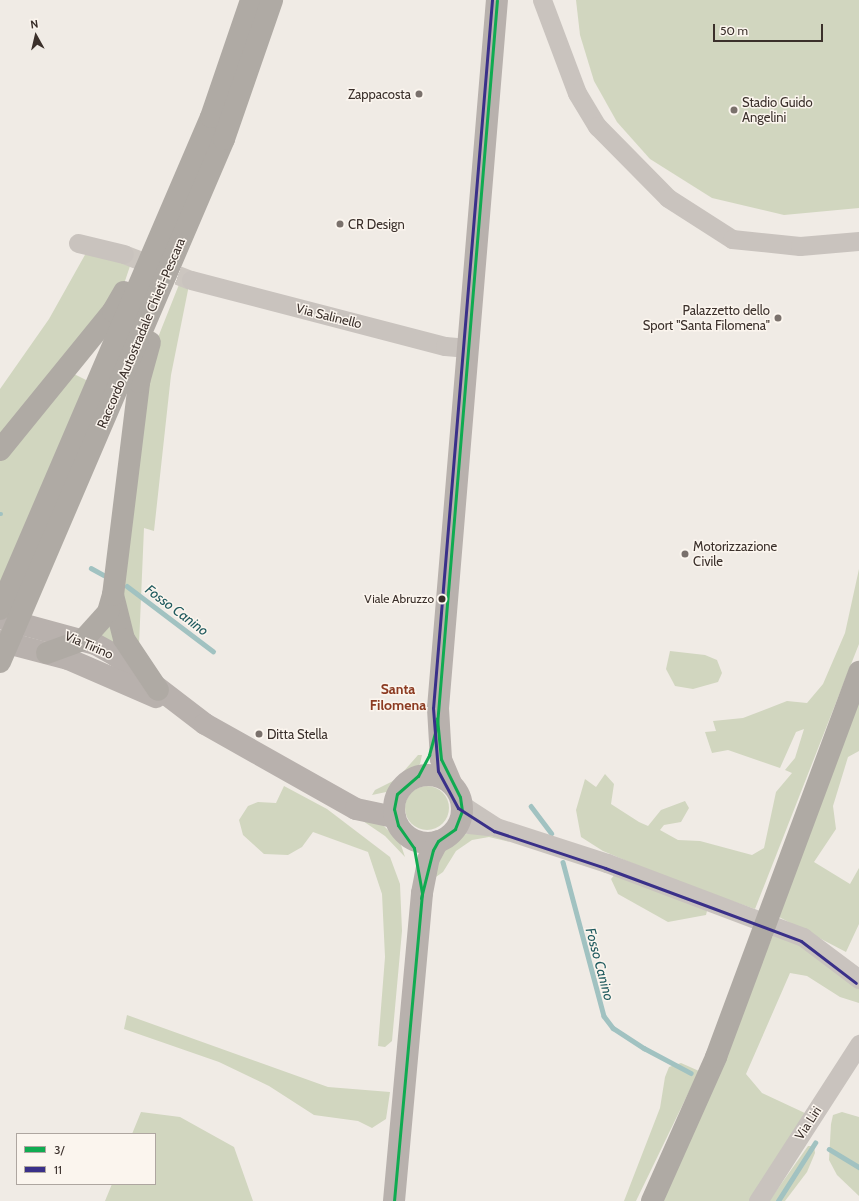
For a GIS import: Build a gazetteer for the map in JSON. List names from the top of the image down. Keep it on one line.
{"streets":{"highway":["Raccordo Autostradale Chieti-Pescara"],"main road":["Via Tirino"],"street":["Via Salinello","Via Liri"]},"crossings":[["Raccordo Autostradale Chieti-Pescara","Via Tirino"]],"districts":["Santa Filomena"],"water":["Fosso Canino"],"places":["Zappacosta","Stadio Guido Angelini","CR Design","Palazzetto dello Sport \"Santa Filomena\"","Motorizzazione Civile","Viale Abruzzo","Ditta Stella"],"lines":["transit line 3/","transit line 11"],"legend":["3/","11"],"scale_bar":"50 m","north":"top"}
